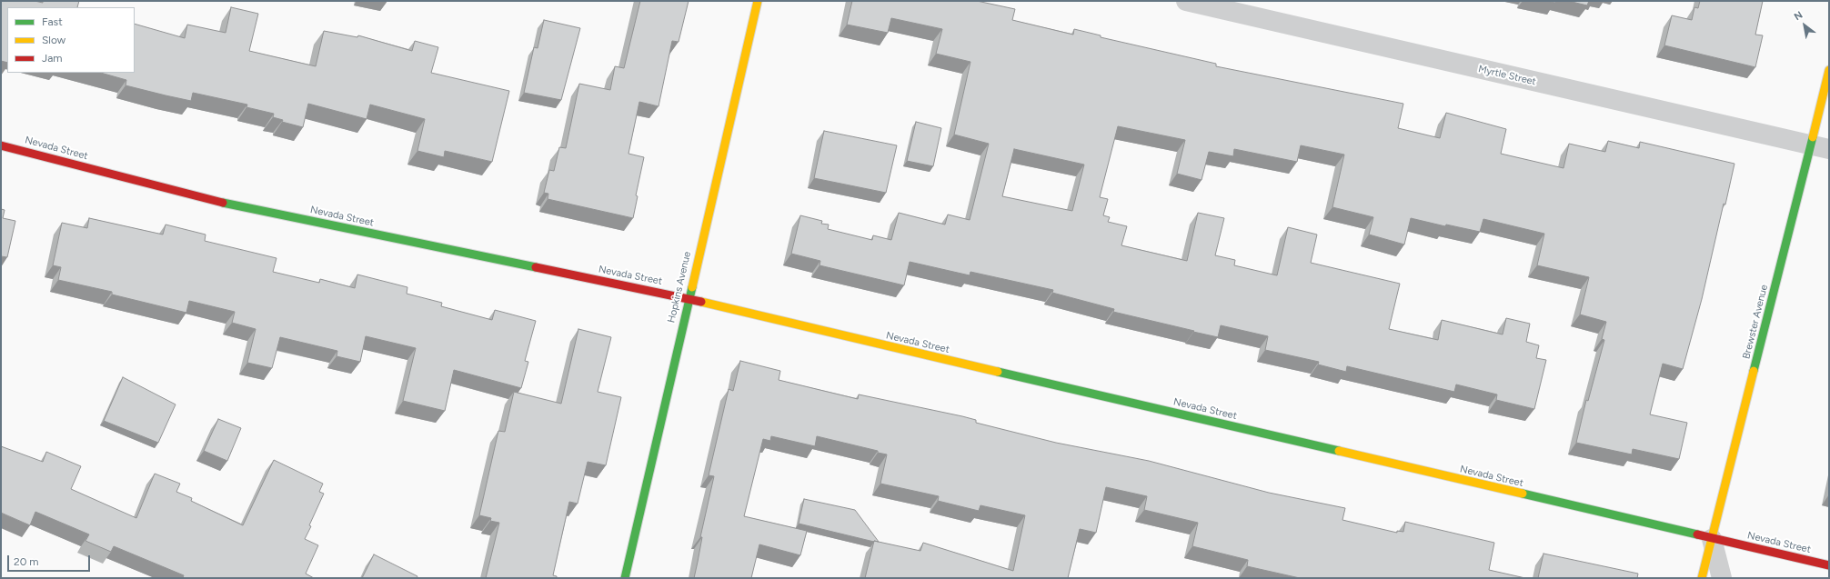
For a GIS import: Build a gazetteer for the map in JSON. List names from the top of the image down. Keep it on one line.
{"streets":{"street":["Myrtle Street","Nevada Street","Hopkins Avenue","Brewster Avenue"]},"crossings":[["Myrtle Street","Brewster Avenue"],["Nevada Street","Hopkins Avenue"],["Nevada Street","Brewster Avenue"]],"legend":["Fast","Slow","Jam"],"scale_bar":"20 m","north":"top left"}
